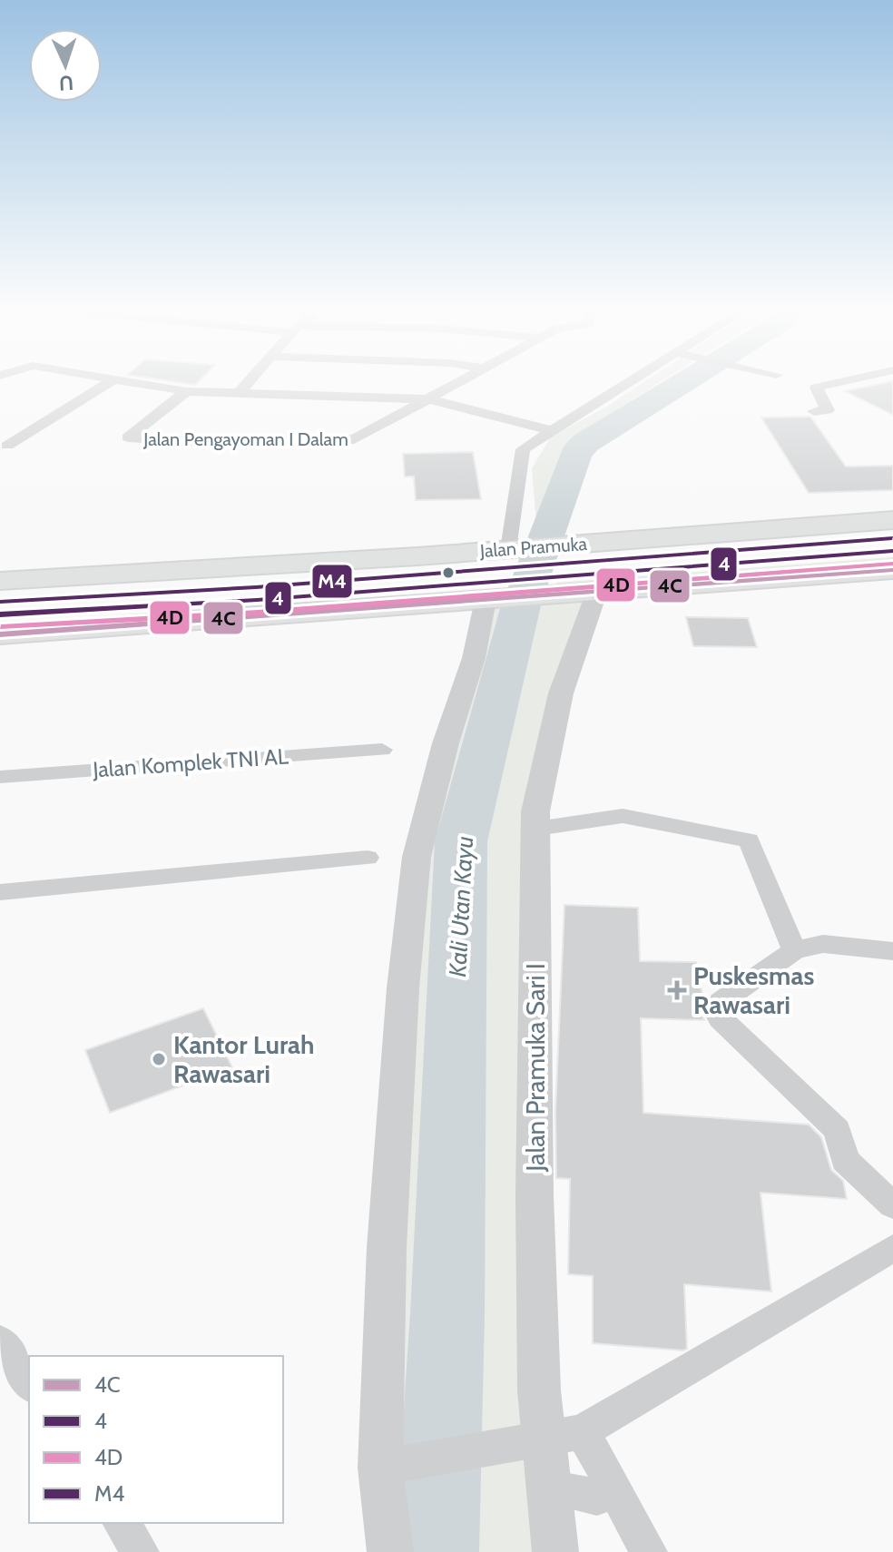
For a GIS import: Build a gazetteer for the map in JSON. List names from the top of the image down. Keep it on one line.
{"streets":{"main road":["Jalan Pramuka"],"street":["Jalan Pengayoman I Dalam","Jalan Komplek TNI AL","Jalan Pramuka Sari I"]},"crossings":[["Jalan Pramuka","Jalan Pramuka Sari I"]],"water":["Kali Utan Kayu"],"places":{"health":["Puskesmas Rawasari"],"other":["Kantor Lurah Rawasari"]},"lines":["transit line M4","transit line 4","transit line 4D","transit line 4C"],"legend":["4C","4","4D","M4"],"north":"bottom"}
